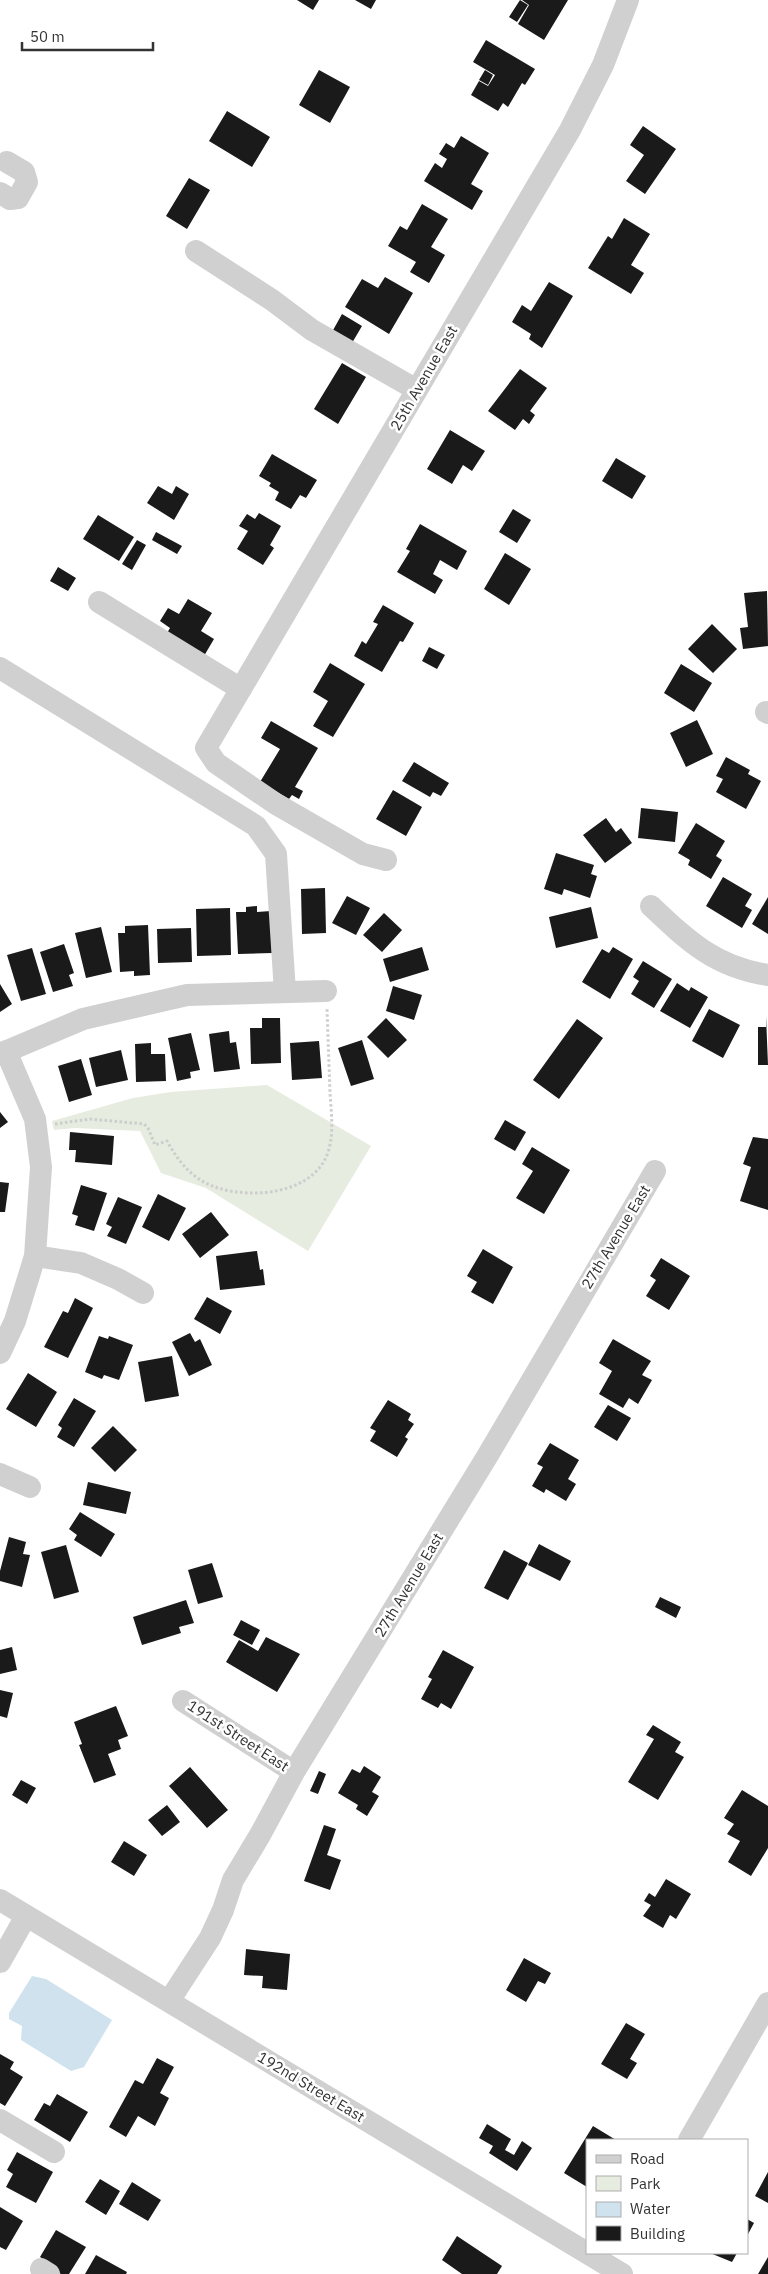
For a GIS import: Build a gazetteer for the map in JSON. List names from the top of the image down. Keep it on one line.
{"streets":{"street":["25th Avenue East","27th Avenue East","191st Street East","192nd Street East"]},"crossings":[["27th Avenue East","191st Street East"],["27th Avenue East","192nd Street East"]],"legend":["Road","Park","Water","Building"],"scale_bar":"50 m"}
